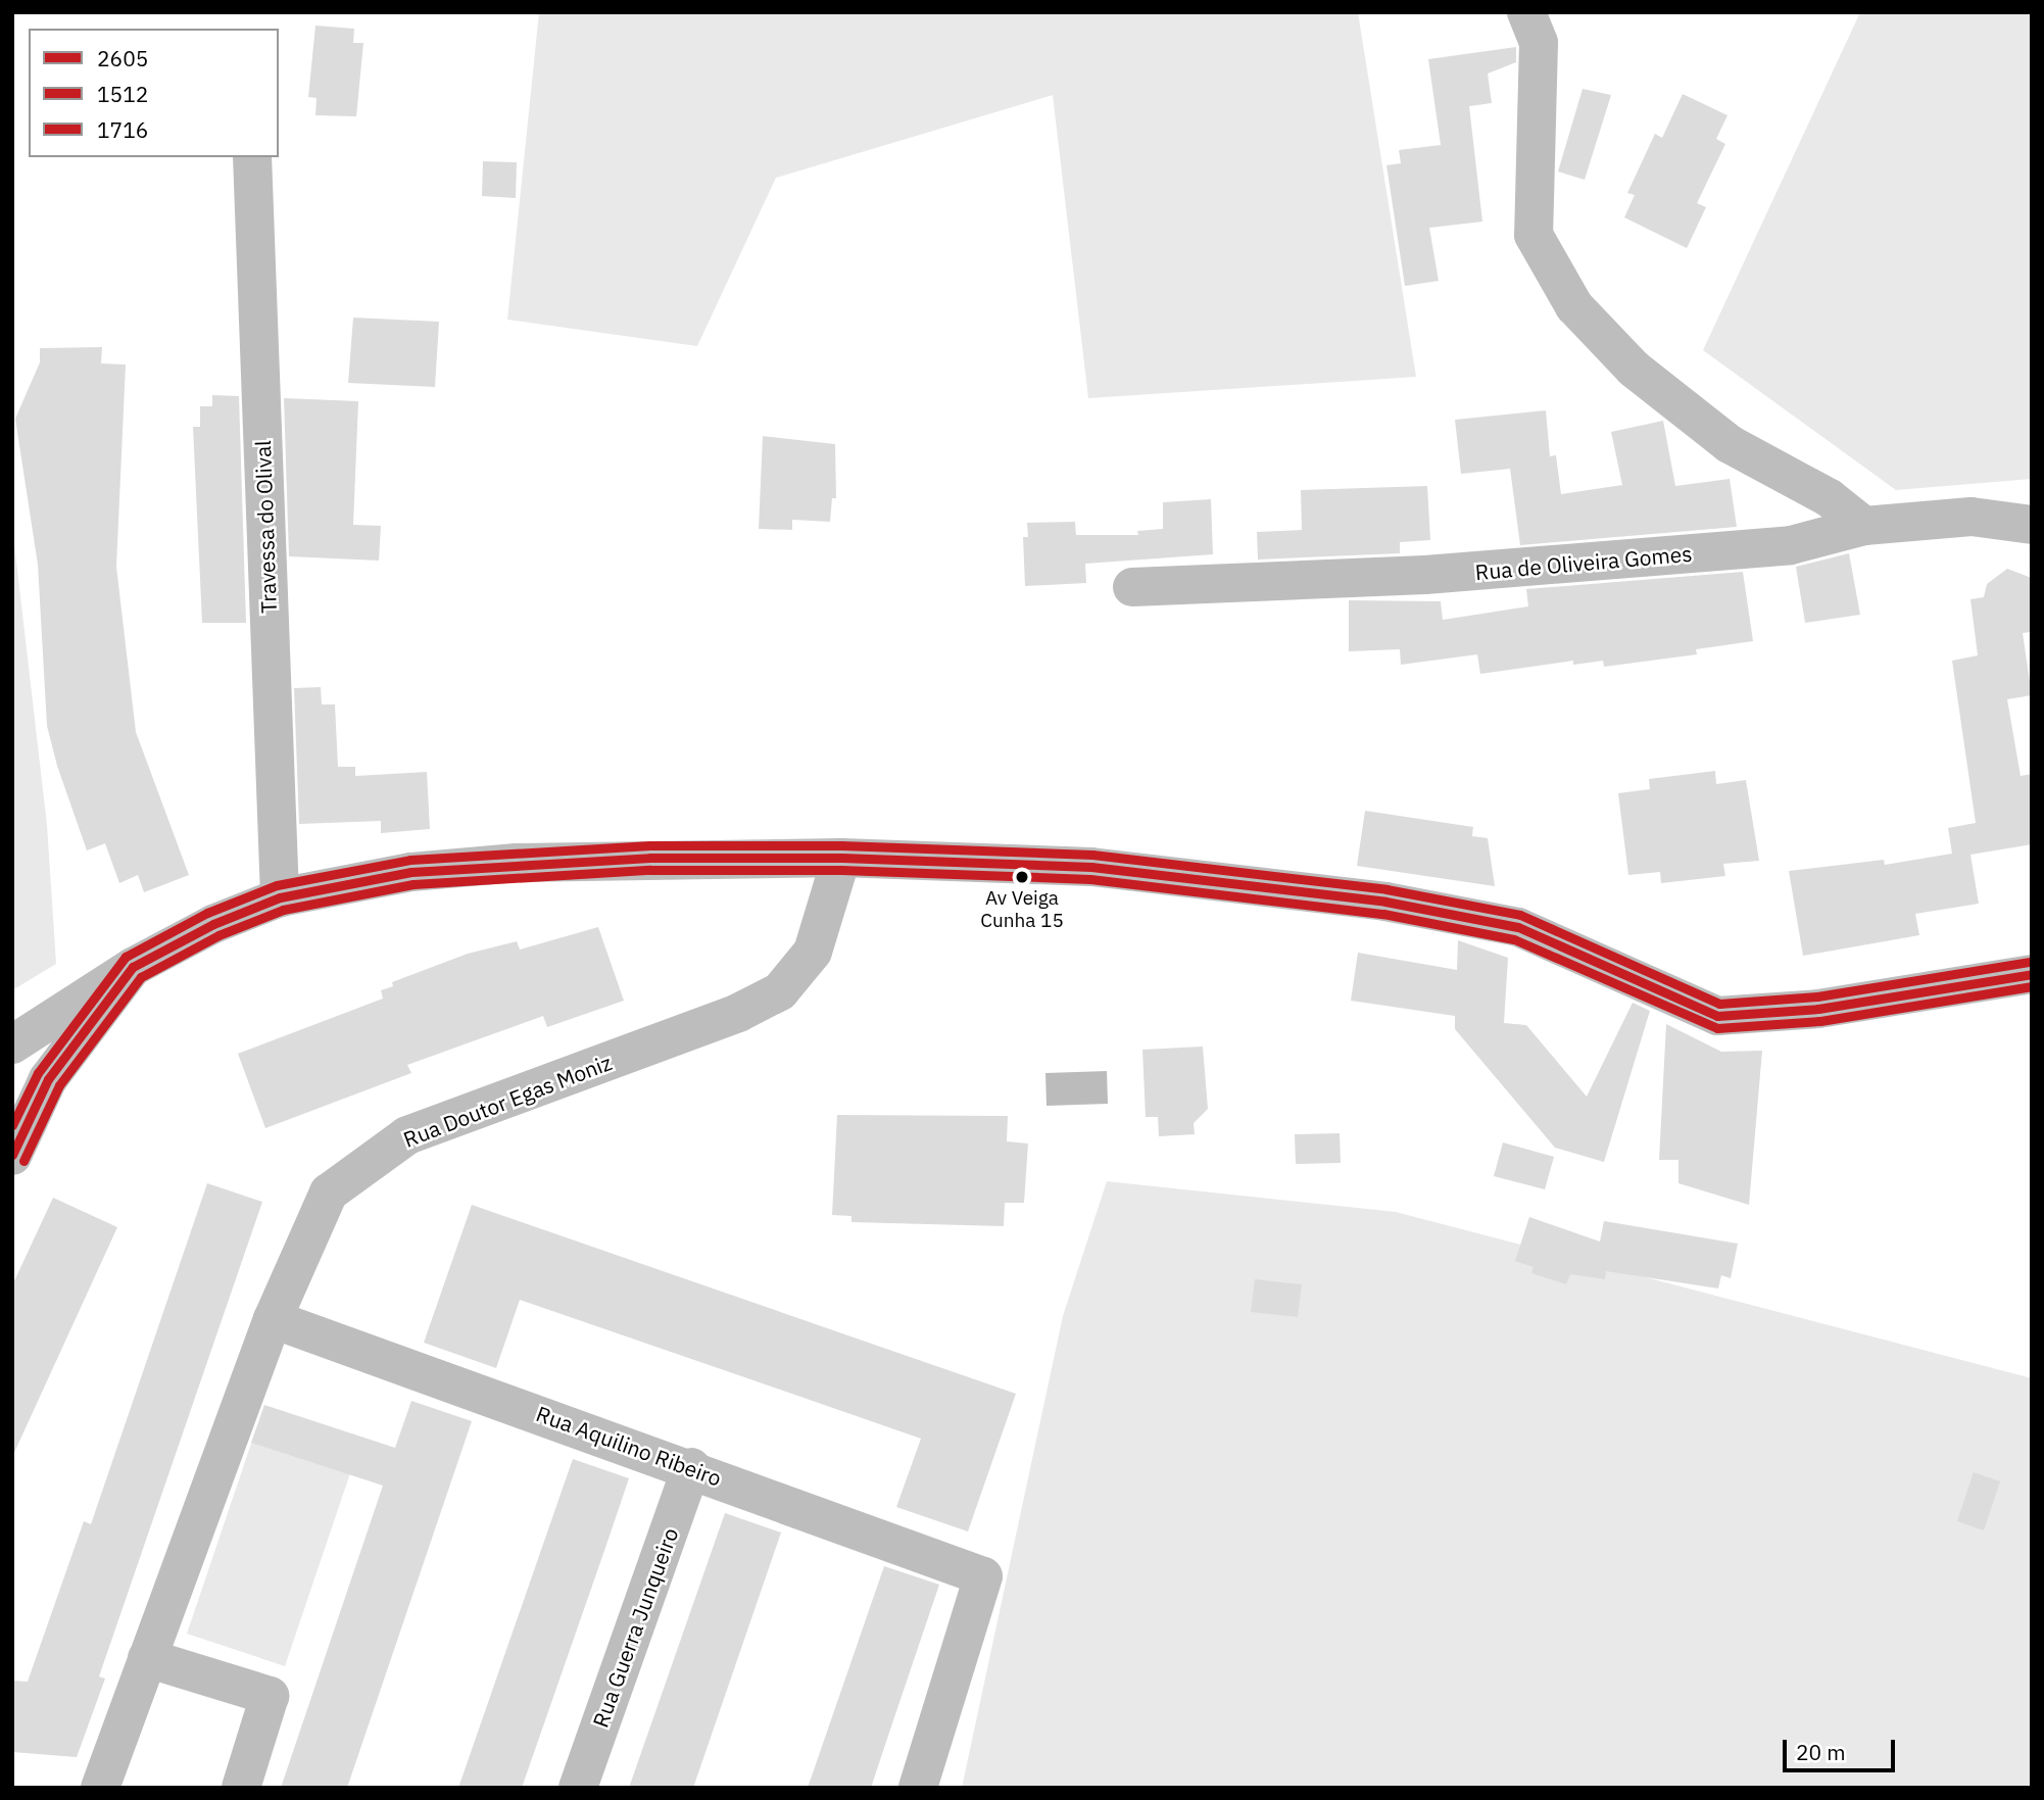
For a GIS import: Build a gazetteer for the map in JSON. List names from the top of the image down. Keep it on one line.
{"streets":{"street":["Travessa do Olival","Rua de Oliveira Gomes","Rua Doutor Egas Moniz","Rua Aquilino Ribeiro","Rua Guerra Junqueiro"]},"crossings":[["Rua Doutor Egas Moniz","Rua Aquilino Ribeiro"],["Rua Aquilino Ribeiro","Rua Guerra Junqueiro"]],"places":["Av Veiga Cunha 15"],"lines":["transit line 1716","transit line 2605","transit line 1512"],"legend":["2605","1512","1716"],"scale_bar":"20 m"}
